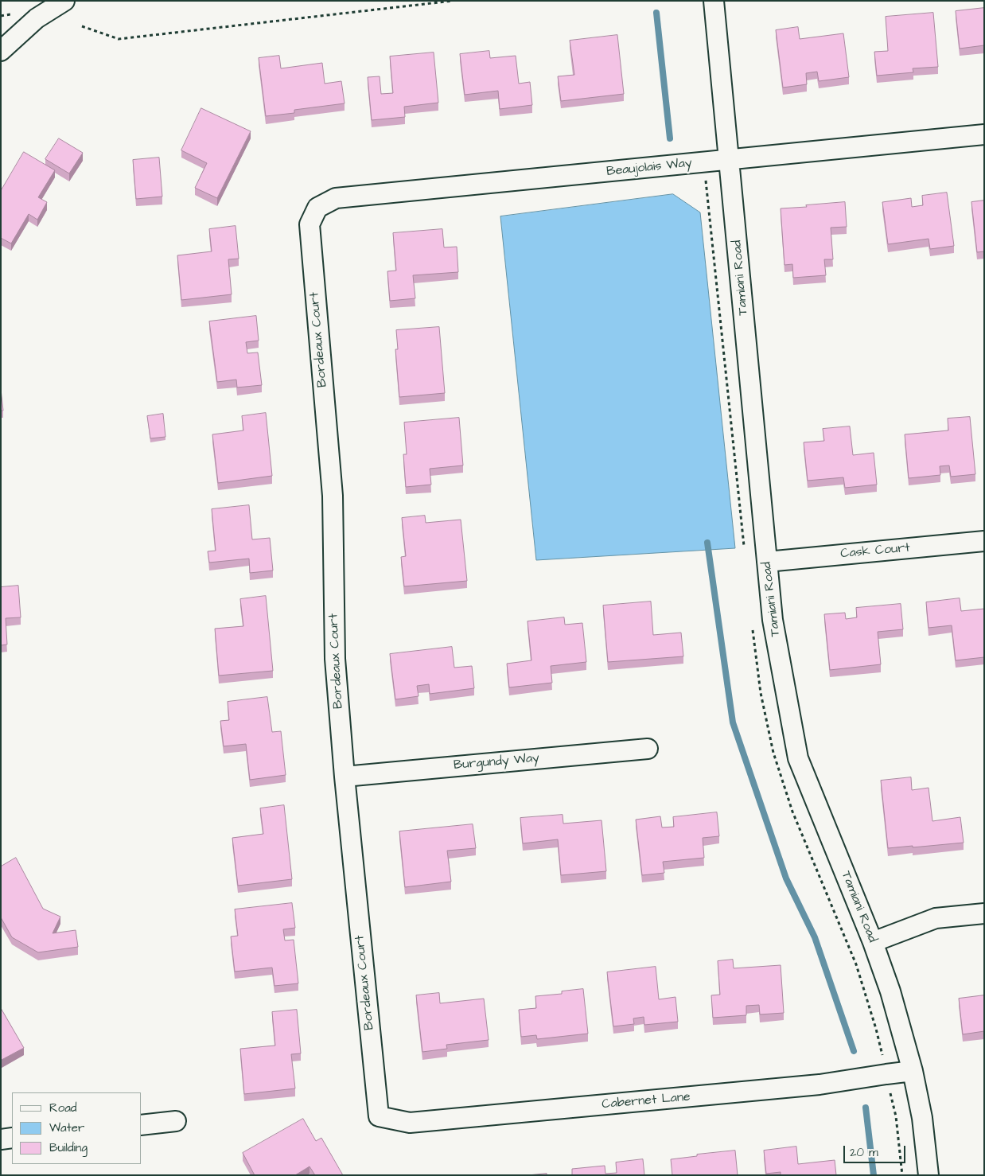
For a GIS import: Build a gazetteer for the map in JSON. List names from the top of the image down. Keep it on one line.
{"streets":{"street":["Beaujolais Way","Tamiani Road","Bordeaux Court","Cask Court","Burgundy Way","Cabernet Lane"]},"crossings":[["Beaujolais Way","Tamiani Road"],["Beaujolais Way","Bordeaux Court"],["Tamiani Road","Cask Court"],["Tamiani Road","Cabernet Lane"],["Bordeaux Court","Burgundy Way"],["Bordeaux Court","Cabernet Lane"]],"legend":["Road","Water","Building"],"scale_bar":"20 m"}
